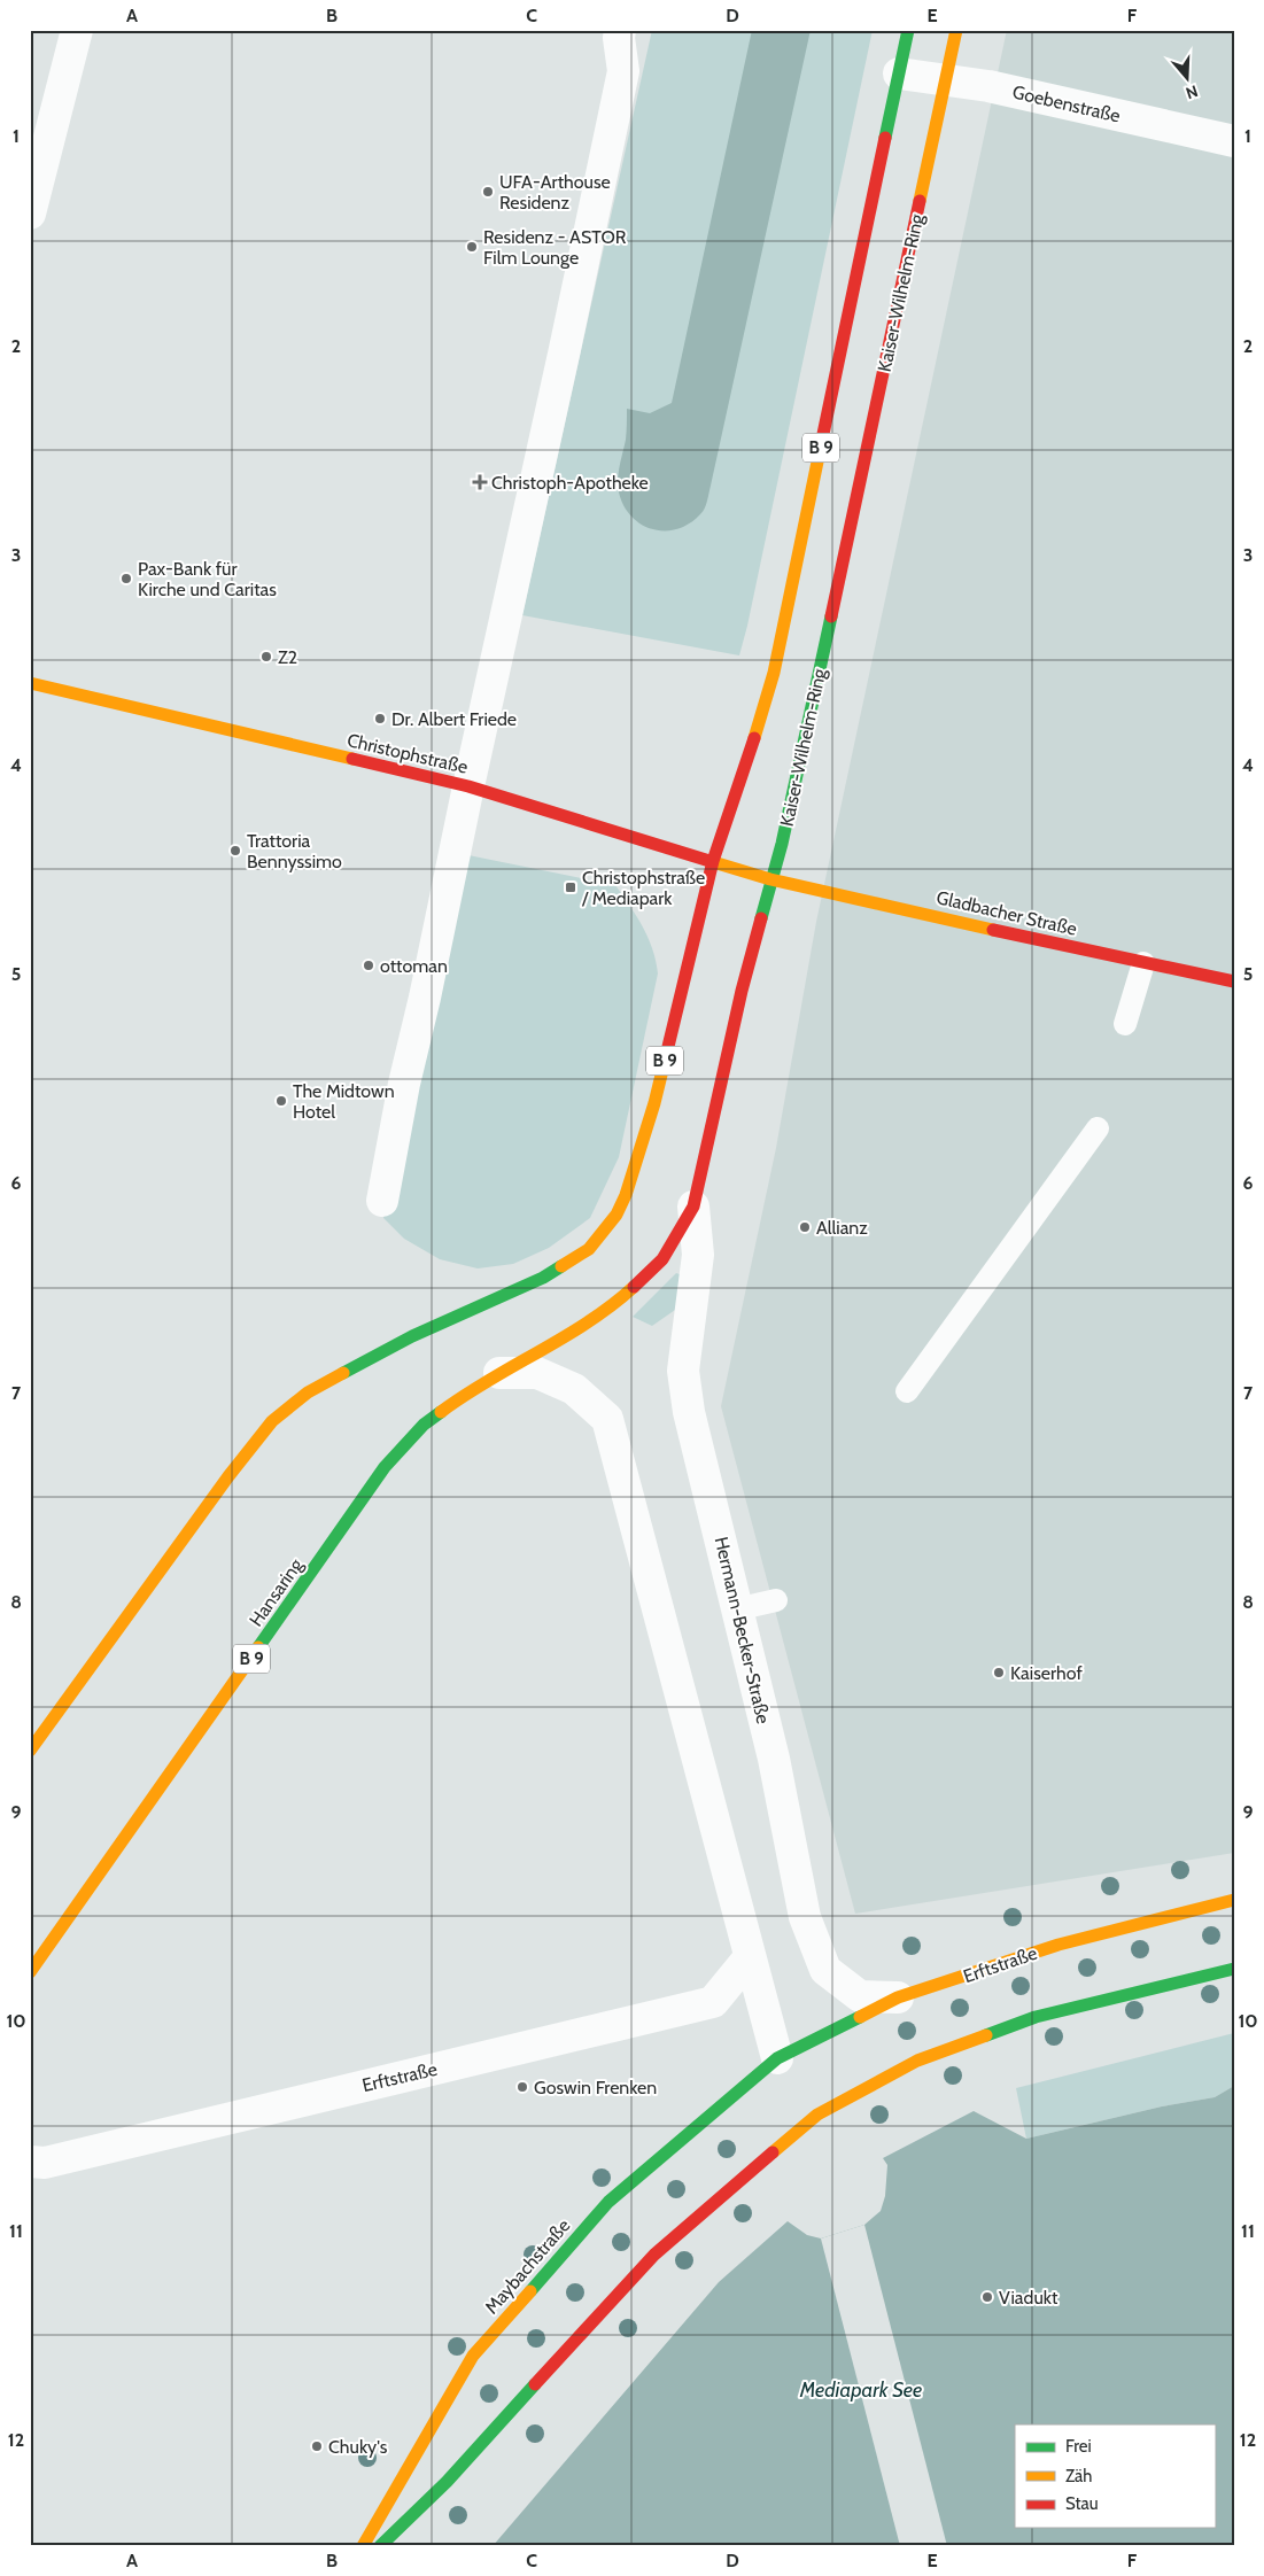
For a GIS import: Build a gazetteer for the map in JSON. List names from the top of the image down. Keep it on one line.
{"streets":{"main road":["Kaiser-Wilhelm-Ring","B 9","Christophstraße","Gladbacher Straße","Hansaring","Erftstraße","Maybachstraße"],"street":["Goebenstraße","Hermann-Becker-Straße"]},"crossings":[["Goebenstraße","Kaiser-Wilhelm-Ring"],["Goebenstraße","B 9"],["Kaiser-Wilhelm-Ring","Christophstraße"],["Kaiser-Wilhelm-Ring","Gladbacher Straße"],["Kaiser-Wilhelm-Ring","Hansaring"],["Kaiser-Wilhelm-Ring","Hermann-Becker-Straße"],["B 9","Christophstraße"],["Christophstraße","Gladbacher Straße"],["Hermann-Becker-Straße","Erftstraße"],["Erftstraße","Maybachstraße"]],"water":["Mediapark See"],"places":{"other":["UFA-Arthouse Residenz","Residenz - ASTOR Film Lounge","Pax-Bank für Kirche und Caritas","Z2","Dr. Albert Friede","Trattoria Bennyssimo","ottoman","The Midtown Hotel","Allianz","Kaiserhof","Goswin Frenken","Viadukt","Chuky's"],"health":["Christoph-Apotheke"],"transit":["Christophstraße / Mediapark"]},"legend":["Frei","Zäh","Stau"],"north":"bottom","grid":{"columns":["A","B","C","D","E","F"],"rows":["1","2","3","4","5","6","7","8","9","10","11","12"]}}
